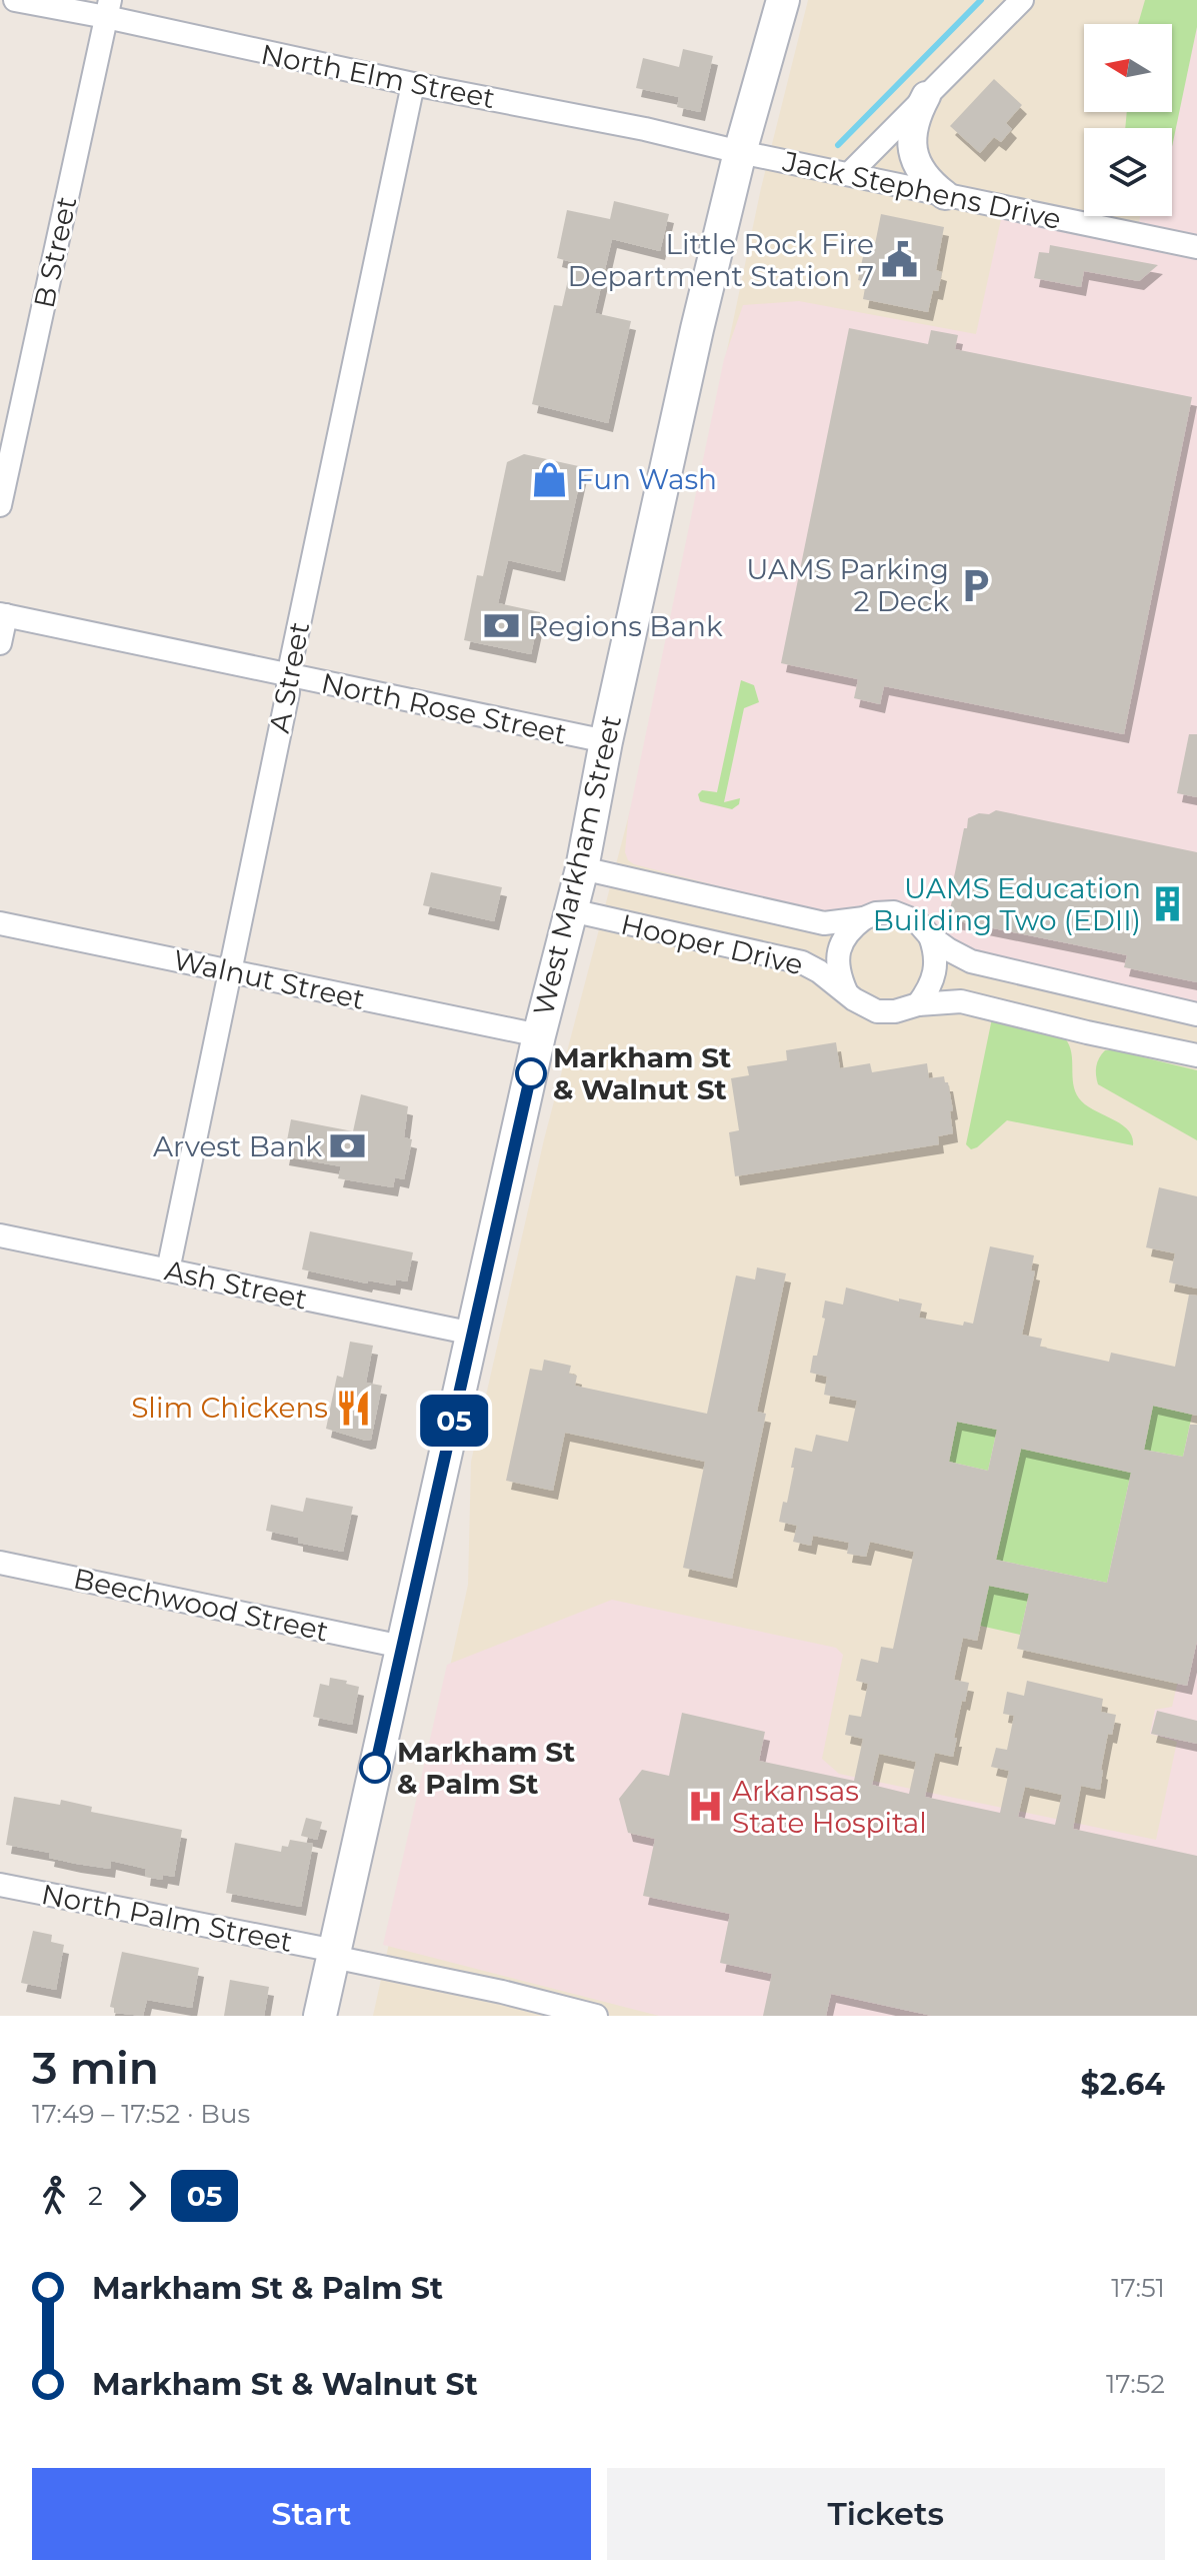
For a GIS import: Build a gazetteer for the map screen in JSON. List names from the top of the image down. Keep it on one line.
{"streets":{"main road":["West Markham Street"],"street":["North Elm Street","Jack Stephens Drive","B Street","A Street","North Rose Street","Hooper Drive","Walnut Street","Ash Street","Beechwood Street","North Palm Street"]},"crossings":[["North Elm Street","Jack Stephens Drive"],["North Elm Street","B Street"],["North Elm Street","A Street"],["North Elm Street","West Markham Street"],["Jack Stephens Drive","West Markham Street"],["A Street","North Rose Street"],["A Street","Walnut Street"],["A Street","Ash Street"],["North Rose Street","West Markham Street"],["West Markham Street","Hooper Drive"],["West Markham Street","Walnut Street"],["West Markham Street","Ash Street"],["West Markham Street","Beechwood Street"],["West Markham Street","North Palm Street"]],"places":{"public building":["Little Rock Fire Department Station 7"],"shop":["Fun Wash"],"parking":["UAMS Parking 2 Deck"],"bank":["Regions Bank","Arvest Bank"],"building":["UAMS Education Building Two (EDII)"],"other":["Markham St & Walnut St","Markham St & Palm St"],"restaurant":["Slim Chickens"],"hospital":["Arkansas State Hospital"]},"lines":["bus line 05"],"north":"left","page":{"on_map":"05","heading":["3 min","17:49 – 17:52 · Bus","$2.64"],"legs":["2","05"],"list":[{"name":"Markham St & Palm St","value":"17:51"},{"name":"Markham St & Walnut St","value":"17:52"}],"buttons":["Start","Tickets"]}}
